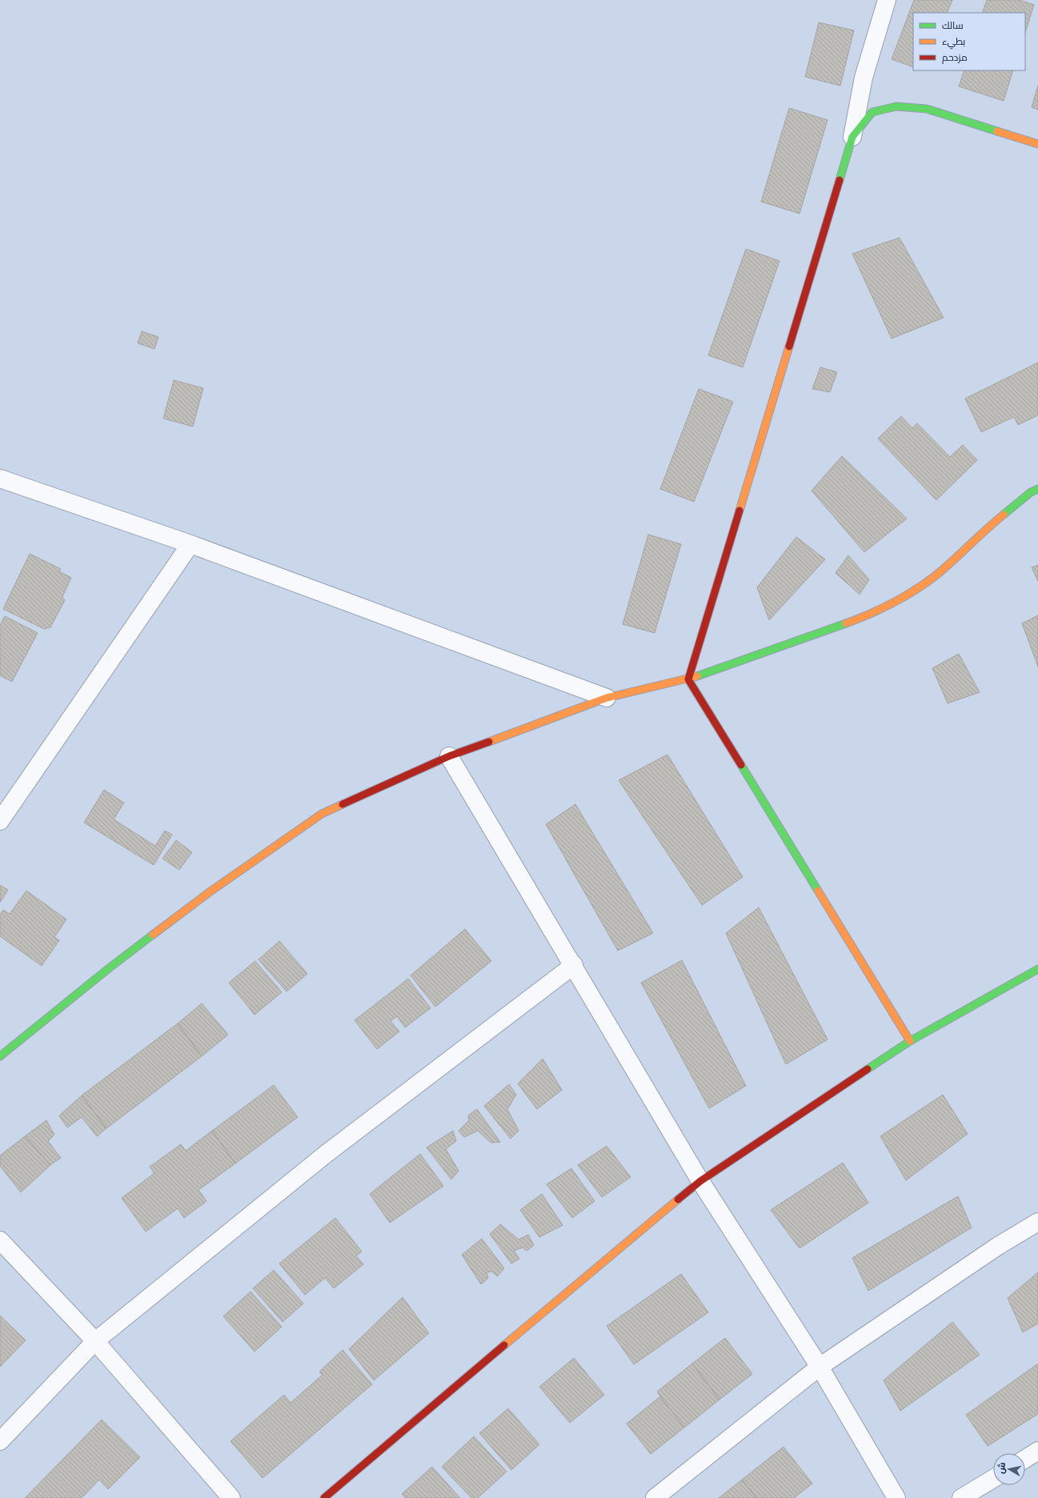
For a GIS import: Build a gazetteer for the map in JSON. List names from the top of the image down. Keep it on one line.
{"legend":["سالك","بطيء","مزدحم"],"north":"left"}
